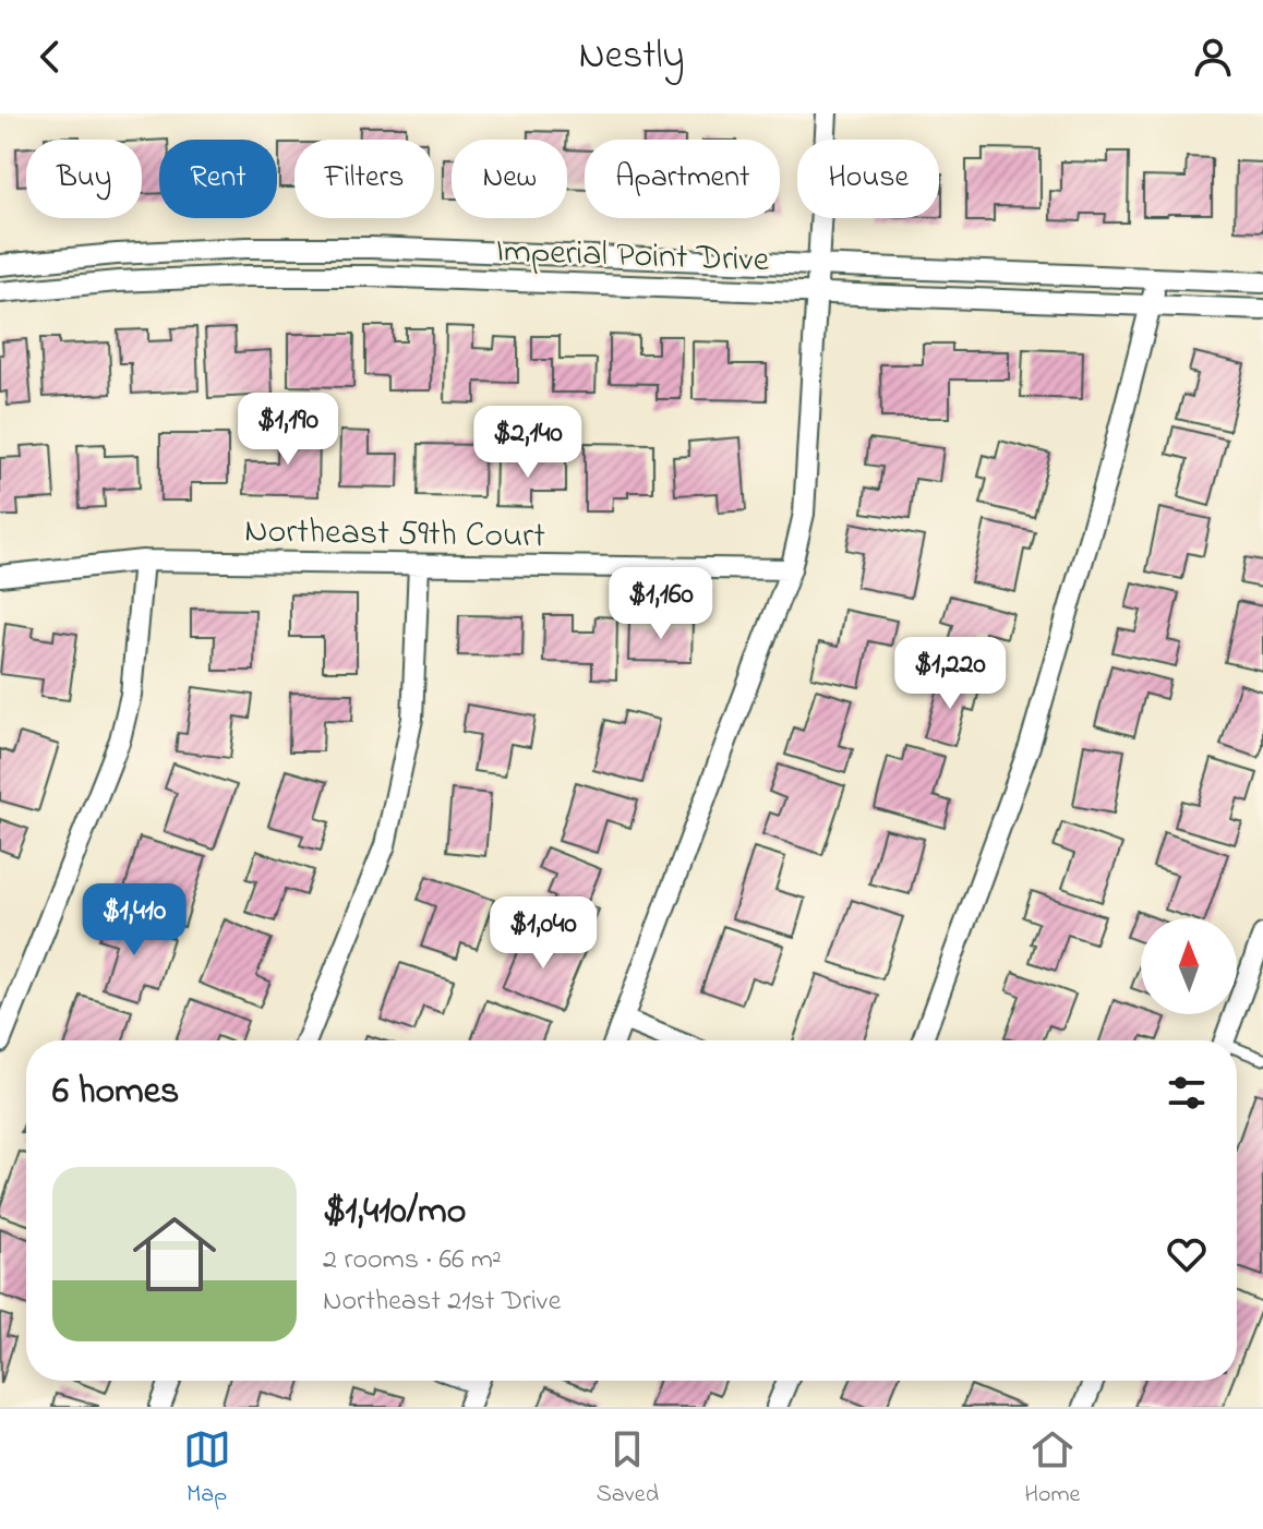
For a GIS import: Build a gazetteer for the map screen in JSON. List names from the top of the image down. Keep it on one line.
{"streets":{"street":["Imperial Point Drive","Northeast 59th Court"]},"north":"top","page":{"header":"Nestly","chip":["Buy","Rent","Filters","New","Apartment","House"],"price":["$1,190","$2,140","$1,160","$1,220","$1,410","$1,040"],"heading":"6 homes","list":[{"name":"$1,410/mo","note":"2 rooms · 66 m² · Northeast 21st Drive"}],"tabs":["Map","Saved","Home"]}}
